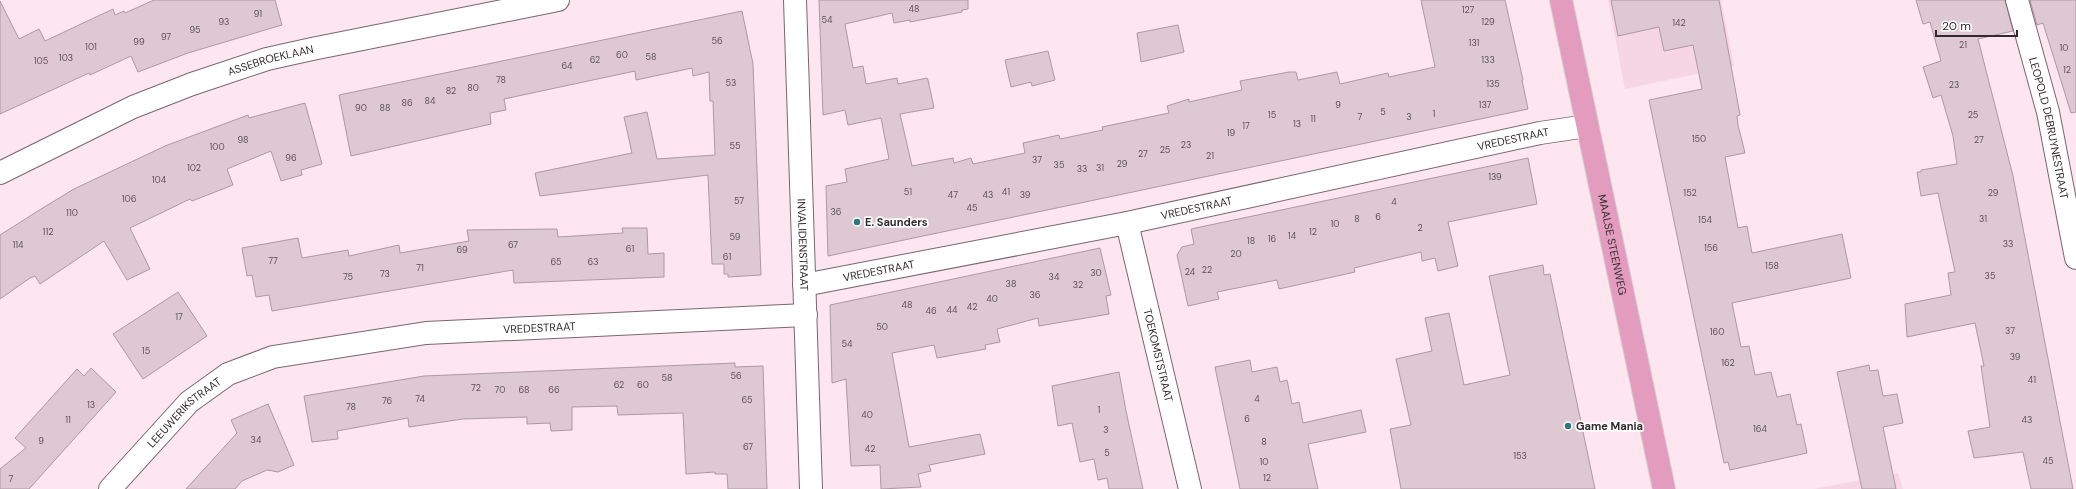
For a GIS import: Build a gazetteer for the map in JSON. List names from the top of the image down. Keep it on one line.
{"streets":{"main road":["MAALSE STEENWEG"],"street":["ASSEBROEKLAAN","LEOPOLD DEBRUYNESTRAAT","VREDESTRAAT","INVALIDENSTRAAT","TOEKOMSTSTRAAT","LEEUWERIKSTRAAT"]},"crossings":[["VREDESTRAAT","MAALSE STEENWEG"],["VREDESTRAAT","INVALIDENSTRAAT"],["VREDESTRAAT","TOEKOMSTSTRAAT"],["VREDESTRAAT","LEEUWERIKSTRAAT"]],"places":["E. Saunders","Game Mania"],"house_numbers":["48","127","91","54","93","129","142","95","97","56","99","131","21","101","10","60","58","103","62","133","105","64","12","78","53","135","23","80","82","84","86","9","137","90","88","5","1","15","25","7","3","11","13","17","19","150","98","27","23","55","100","25","27","21","96","37","29","35","102","31","33","139","104","51","41","152","29","47","43","39","106","57","4","45","36","110","6","8","31","154","10","2","112","12","14","59","16","18","33","114","67","156","61","69","20","61","77","65","63","158","71","22","24","30","73","35","75","34","38","32","36","40","48","42","44","46","17","50","37","160","54","15","39","162","56","58","41","62","60","72","70","68","66","74","4","65","76","13","78","1","40","6","11","43","164","3","34","9","8","67","42","5","153","45","10","12","7"],"scale_bar":"20 m"}
